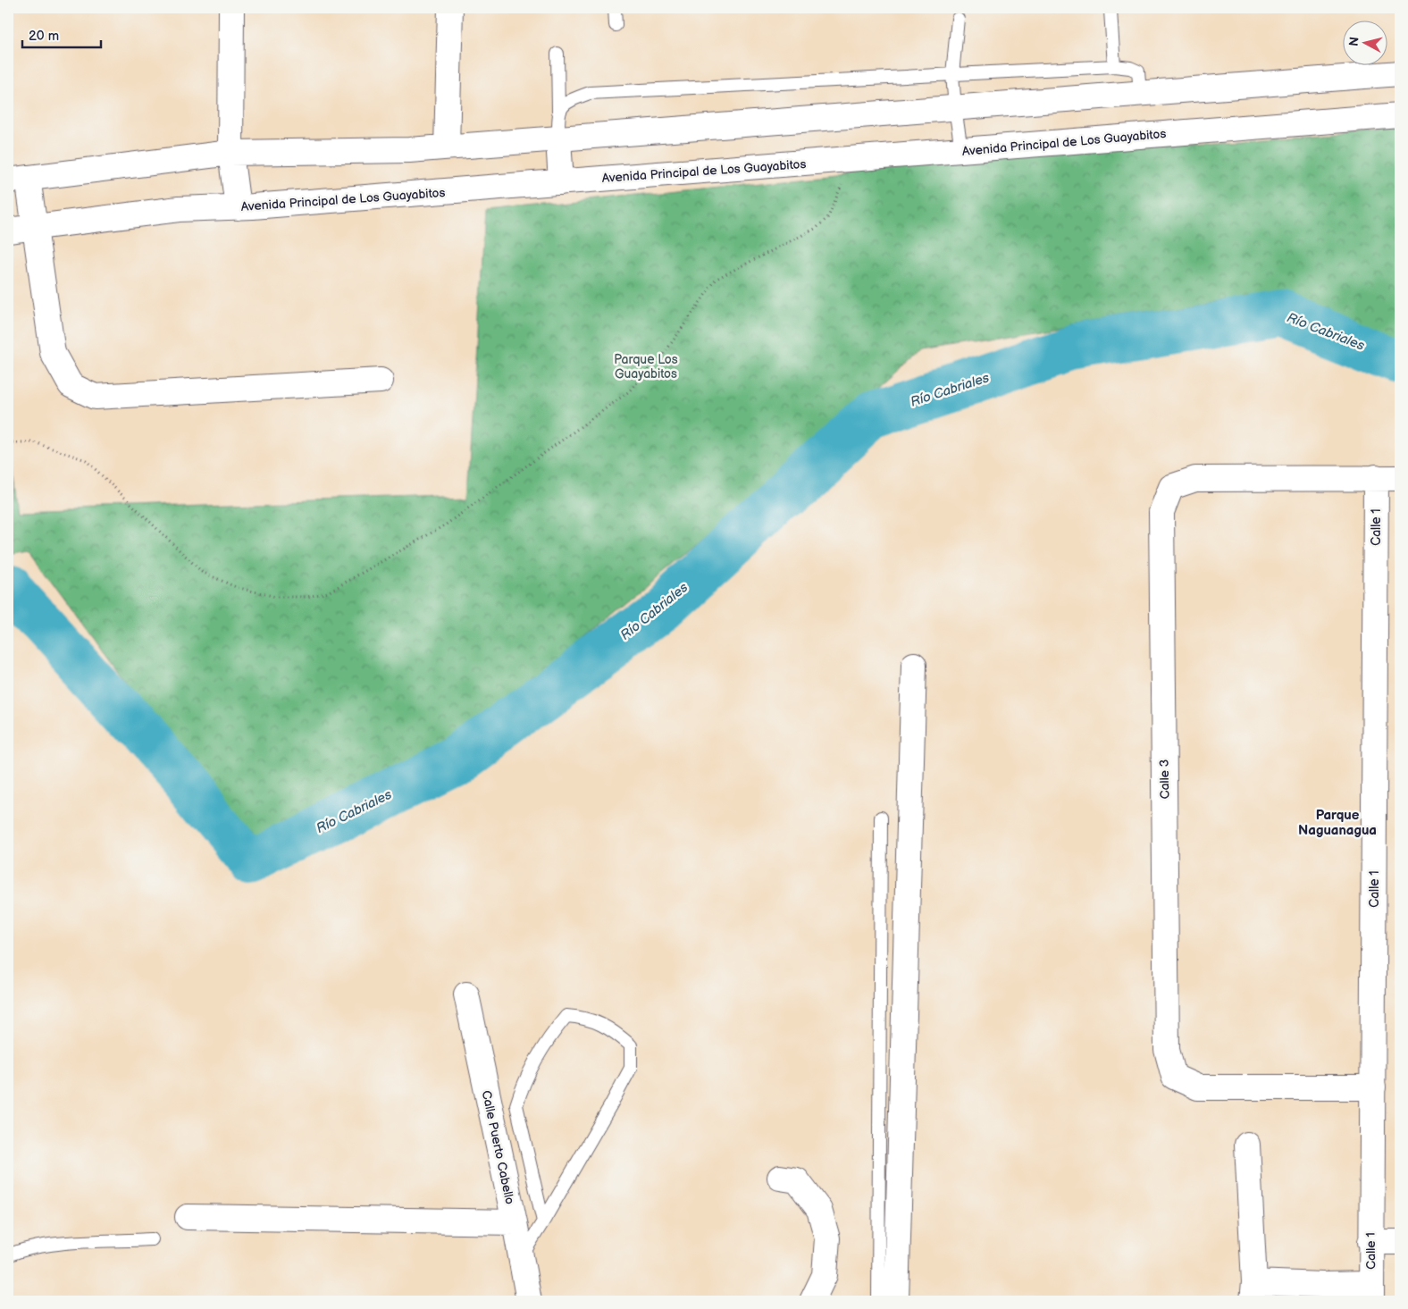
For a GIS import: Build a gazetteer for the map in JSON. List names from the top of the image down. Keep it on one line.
{"streets":{"street":["Avenida Principal de Los Guayabitos","Calle 1","Calle 3","Calle Puerto Cabello"]},"crossings":[["Calle 1","Calle 3"]],"districts":["Parque Naguanagua"],"water":["Río Cabriales"],"parks":["Parque Los Guayabitos"],"scale_bar":"20 m","north":"left"}
